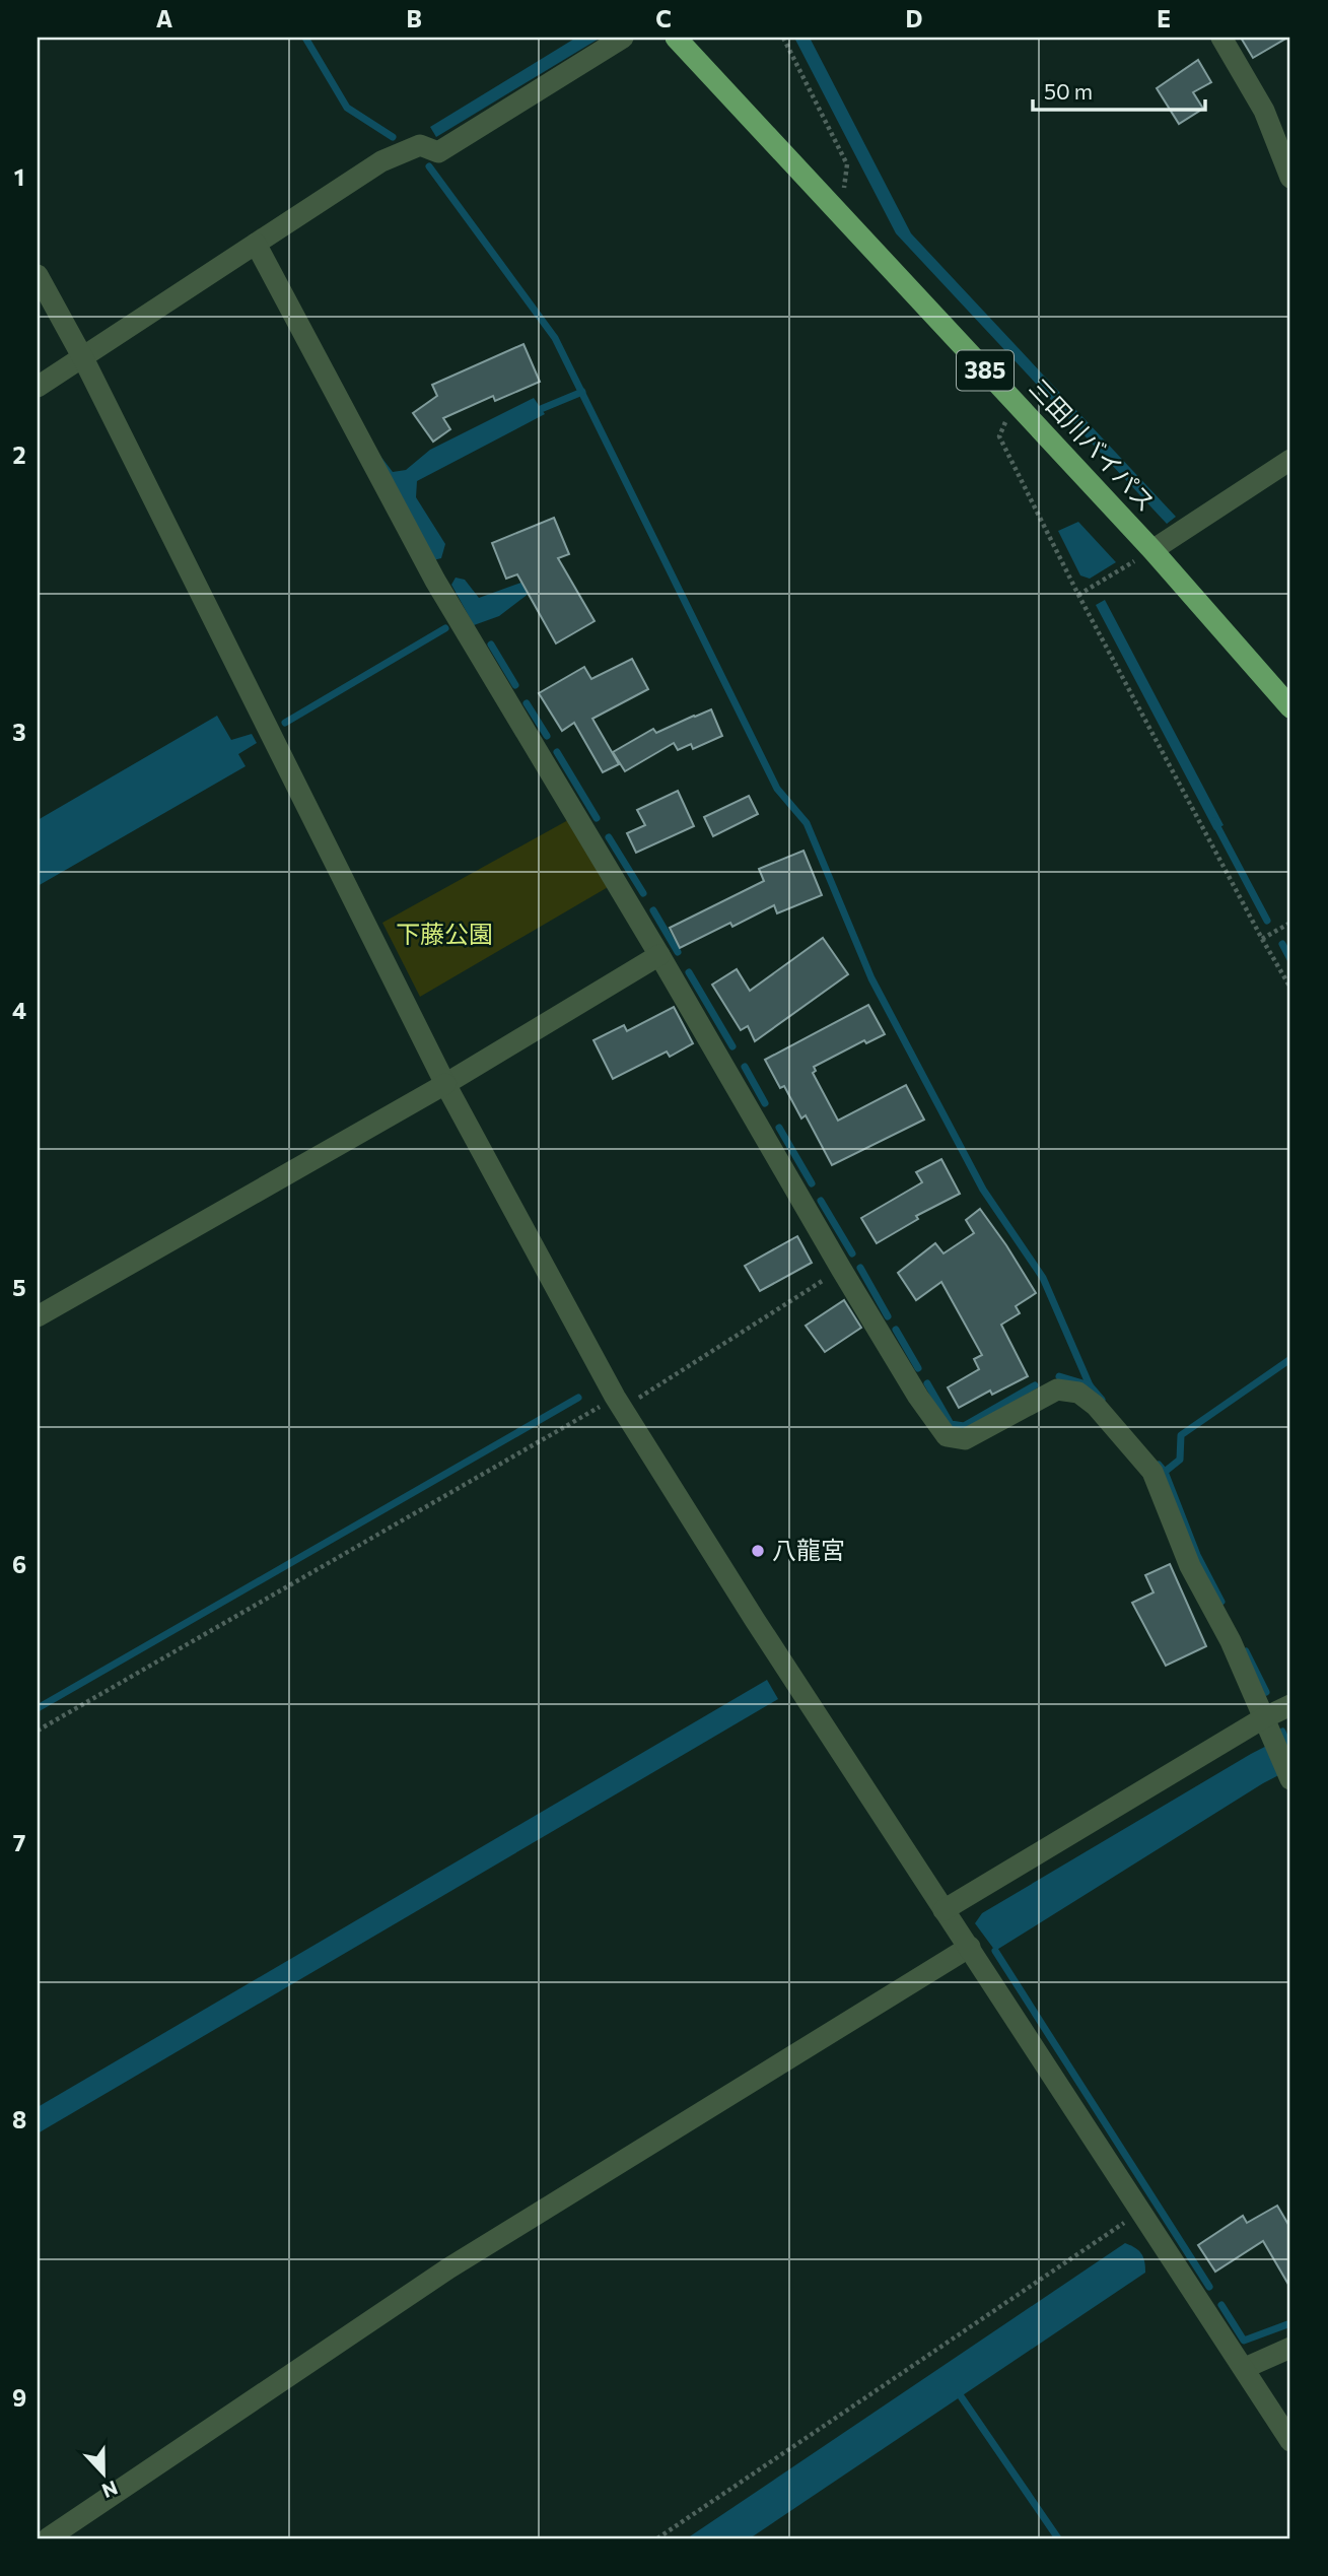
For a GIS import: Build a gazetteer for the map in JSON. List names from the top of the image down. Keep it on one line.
{"streets":{"highway":["385","三田川バイパス"]},"parks":["下藤公園"],"places":["八龍宮"],"scale_bar":"50 m","north":"bottom","grid":{"columns":["A","B","C","D","E"],"rows":["1","2","3","4","5","6","7","8","9"]}}
